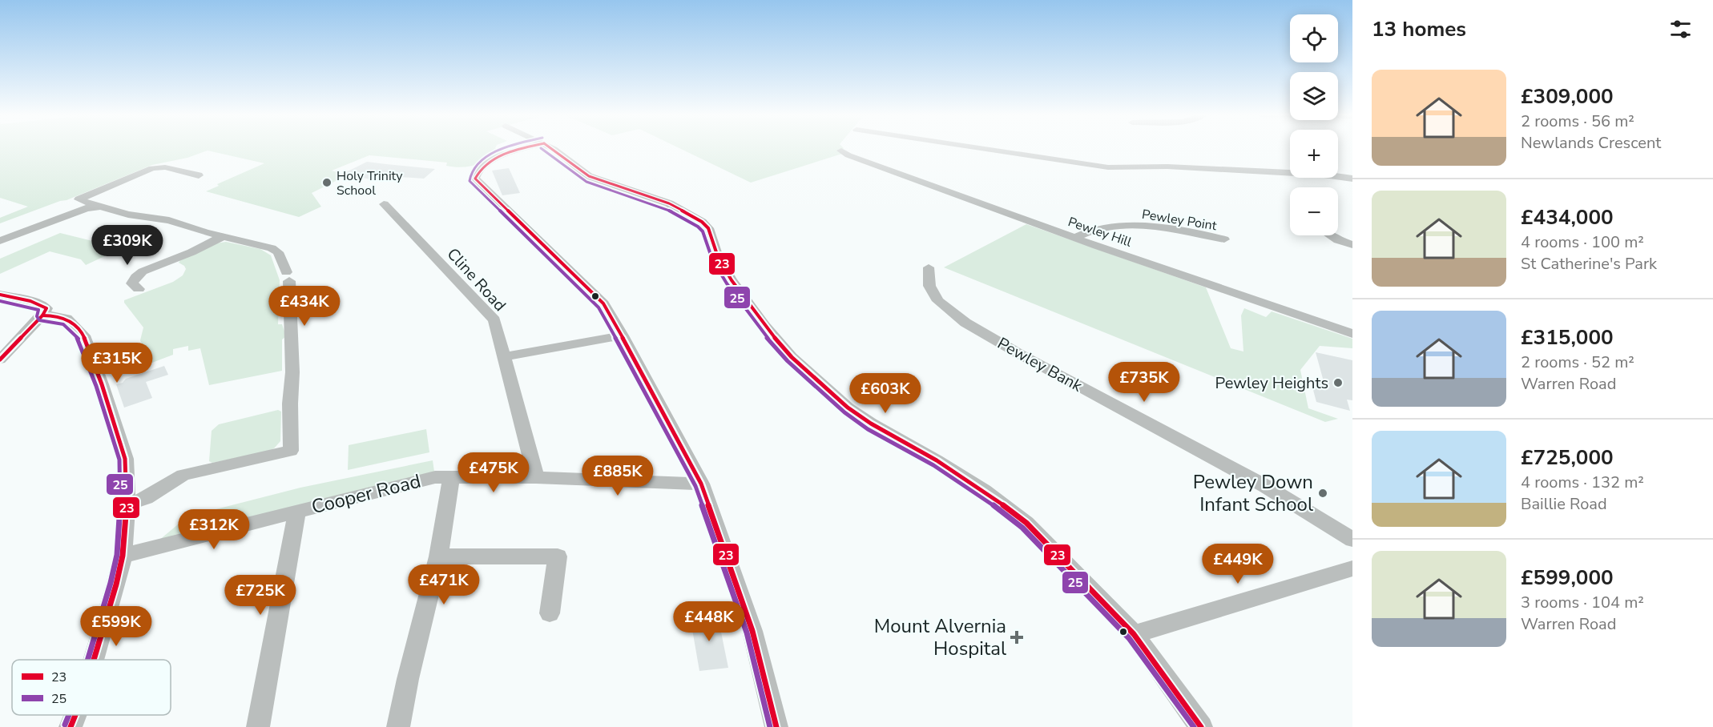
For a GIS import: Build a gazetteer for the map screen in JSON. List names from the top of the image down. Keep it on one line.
{"streets":{"street":["Pewley Point","Pewley Hill","Cline Road","Pewley Bank","Cooper Road"]},"crossings":[["Pewley Point","Pewley Hill"],["Cline Road","Cooper Road"]],"places":{"other":["Holy Trinity School","Pewley Heights","Pewley Down Infant School"],"health":["Mount Alvernia Hospital"]},"lines":["transit line 23","transit line 25"],"legend":["23","25"],"page":{"heading":"13 homes","map_buttons":["+","−"],"list":[{"name":"£309,000","note":"2 rooms · 56 m² · Newlands Crescent"},{"name":"£434,000","note":"4 rooms · 100 m² · St Catherine's Park"},{"name":"£315,000","note":"2 rooms · 52 m² · Warren Road"},{"name":"£725,000","note":"4 rooms · 132 m² · Baillie Road"},{"name":"£599,000","note":"3 rooms · 104 m² · Warren Road"}],"price":["£309K","£434K","£315K","£735K","£603K","£475K","£885K","£312K","£449K","£471K","£725K","£448K","£599K"]}}
